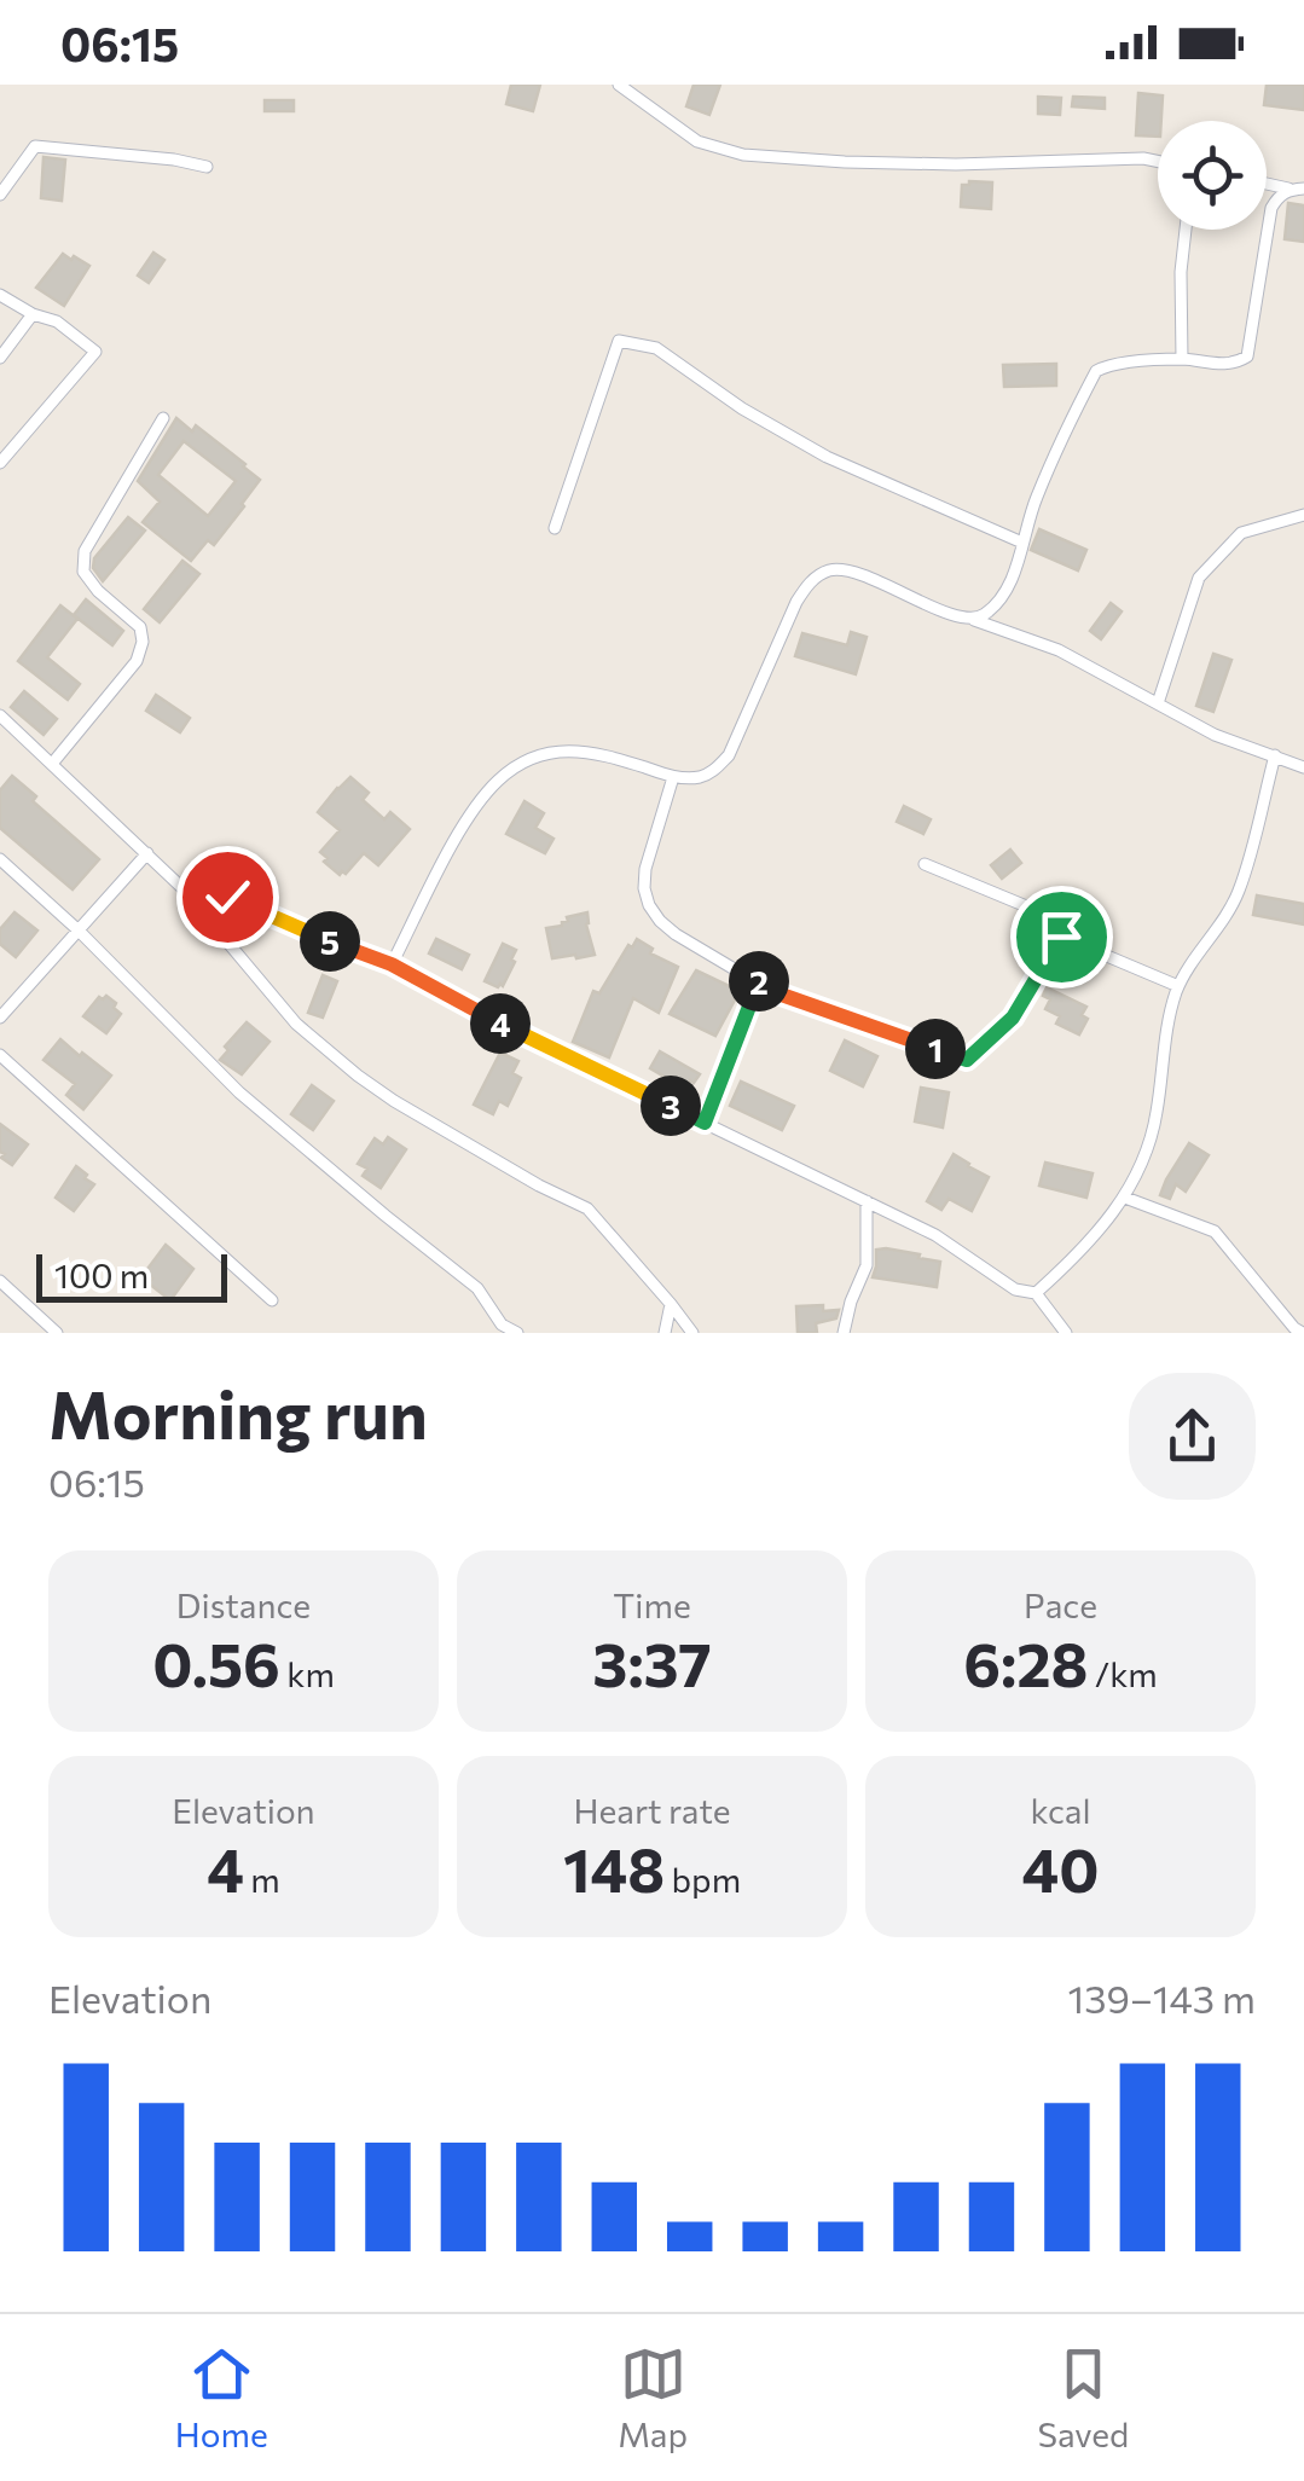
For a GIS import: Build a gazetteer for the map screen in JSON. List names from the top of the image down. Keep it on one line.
{"scale_bar":"100 m","page":{"status":"06:15","pins":["5","2","4","1","3"],"scale":"100 m","heading":["Morning run","06:15"],"stats":[["Distance","0.56 km"],["Time","3:37"],["Pace","6:28 /km"],["Elevation","4 m"],["Heart rate","148 bpm"],["kcal","40"]],"chart":["Elevation","139–143 m"],"tabs":["Home","Map","Saved"]}}
